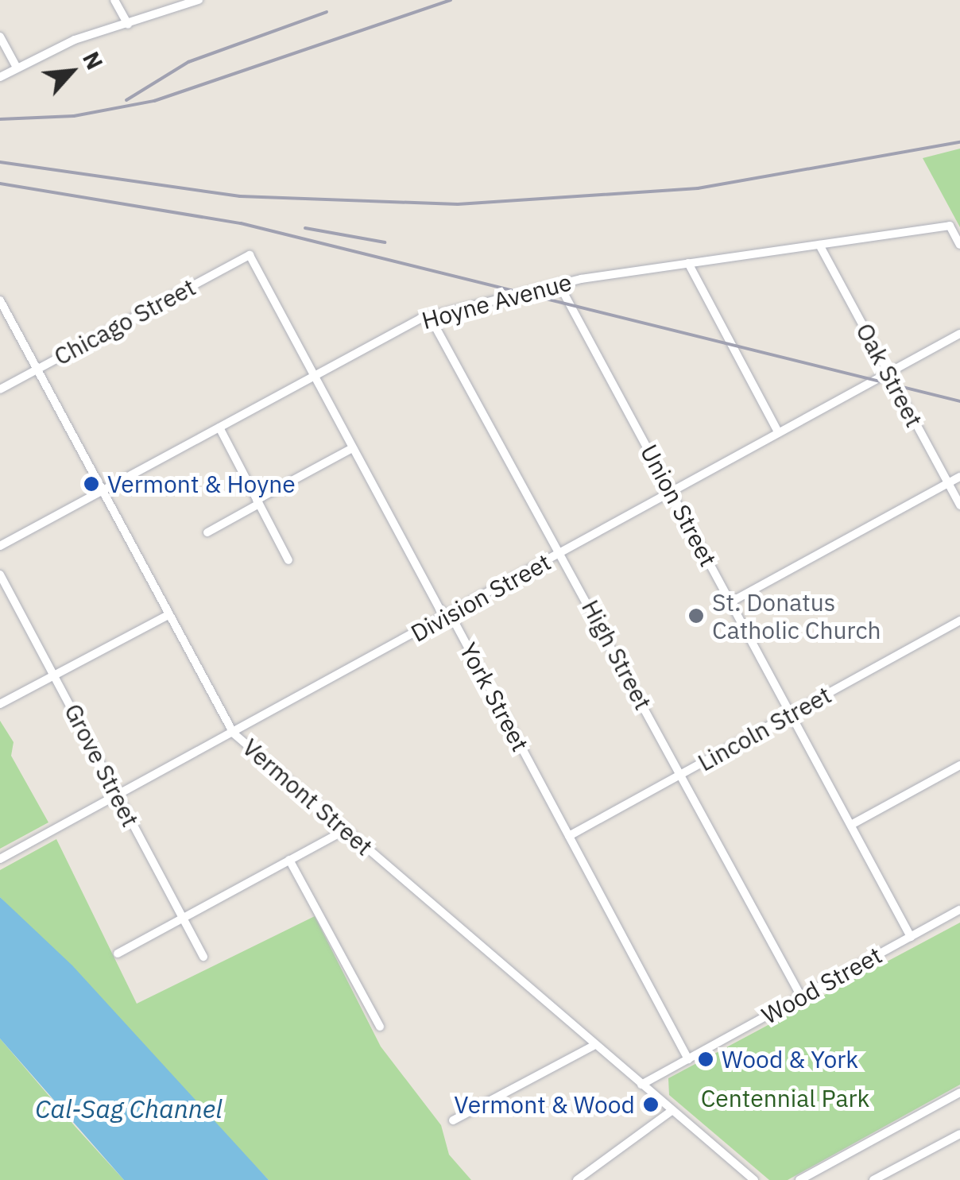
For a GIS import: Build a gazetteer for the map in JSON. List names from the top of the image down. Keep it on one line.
{"streets":{"street":["Hoyne Avenue","Chicago Street","Oak Street","Union Street","Division Street","High Street","York Street","Lincoln Street","Grove Street","Vermont Street","Wood Street"]},"crossings":[["Hoyne Avenue","Oak Street"],["Hoyne Avenue","Union Street"],["Hoyne Avenue","High Street"],["Hoyne Avenue","York Street"],["Hoyne Avenue","Vermont Street"],["Chicago Street","York Street"],["Chicago Street","Vermont Street"],["Oak Street","Division Street"],["Union Street","Division Street"],["Union Street","Lincoln Street"],["Union Street","Wood Street"],["Division Street","High Street"],["Division Street","York Street"],["Division Street","Grove Street"],["Division Street","Vermont Street"],["High Street","Lincoln Street"],["High Street","Wood Street"],["York Street","Lincoln Street"],["York Street","Wood Street"],["Vermont Street","Wood Street"]],"water":["Cal-Sag Channel"],"parks":["Centennial Park"],"places":["Vermont & Hoyne","St. Donatus Catholic Church","Wood & York","Vermont & Wood"],"north":"top right"}
